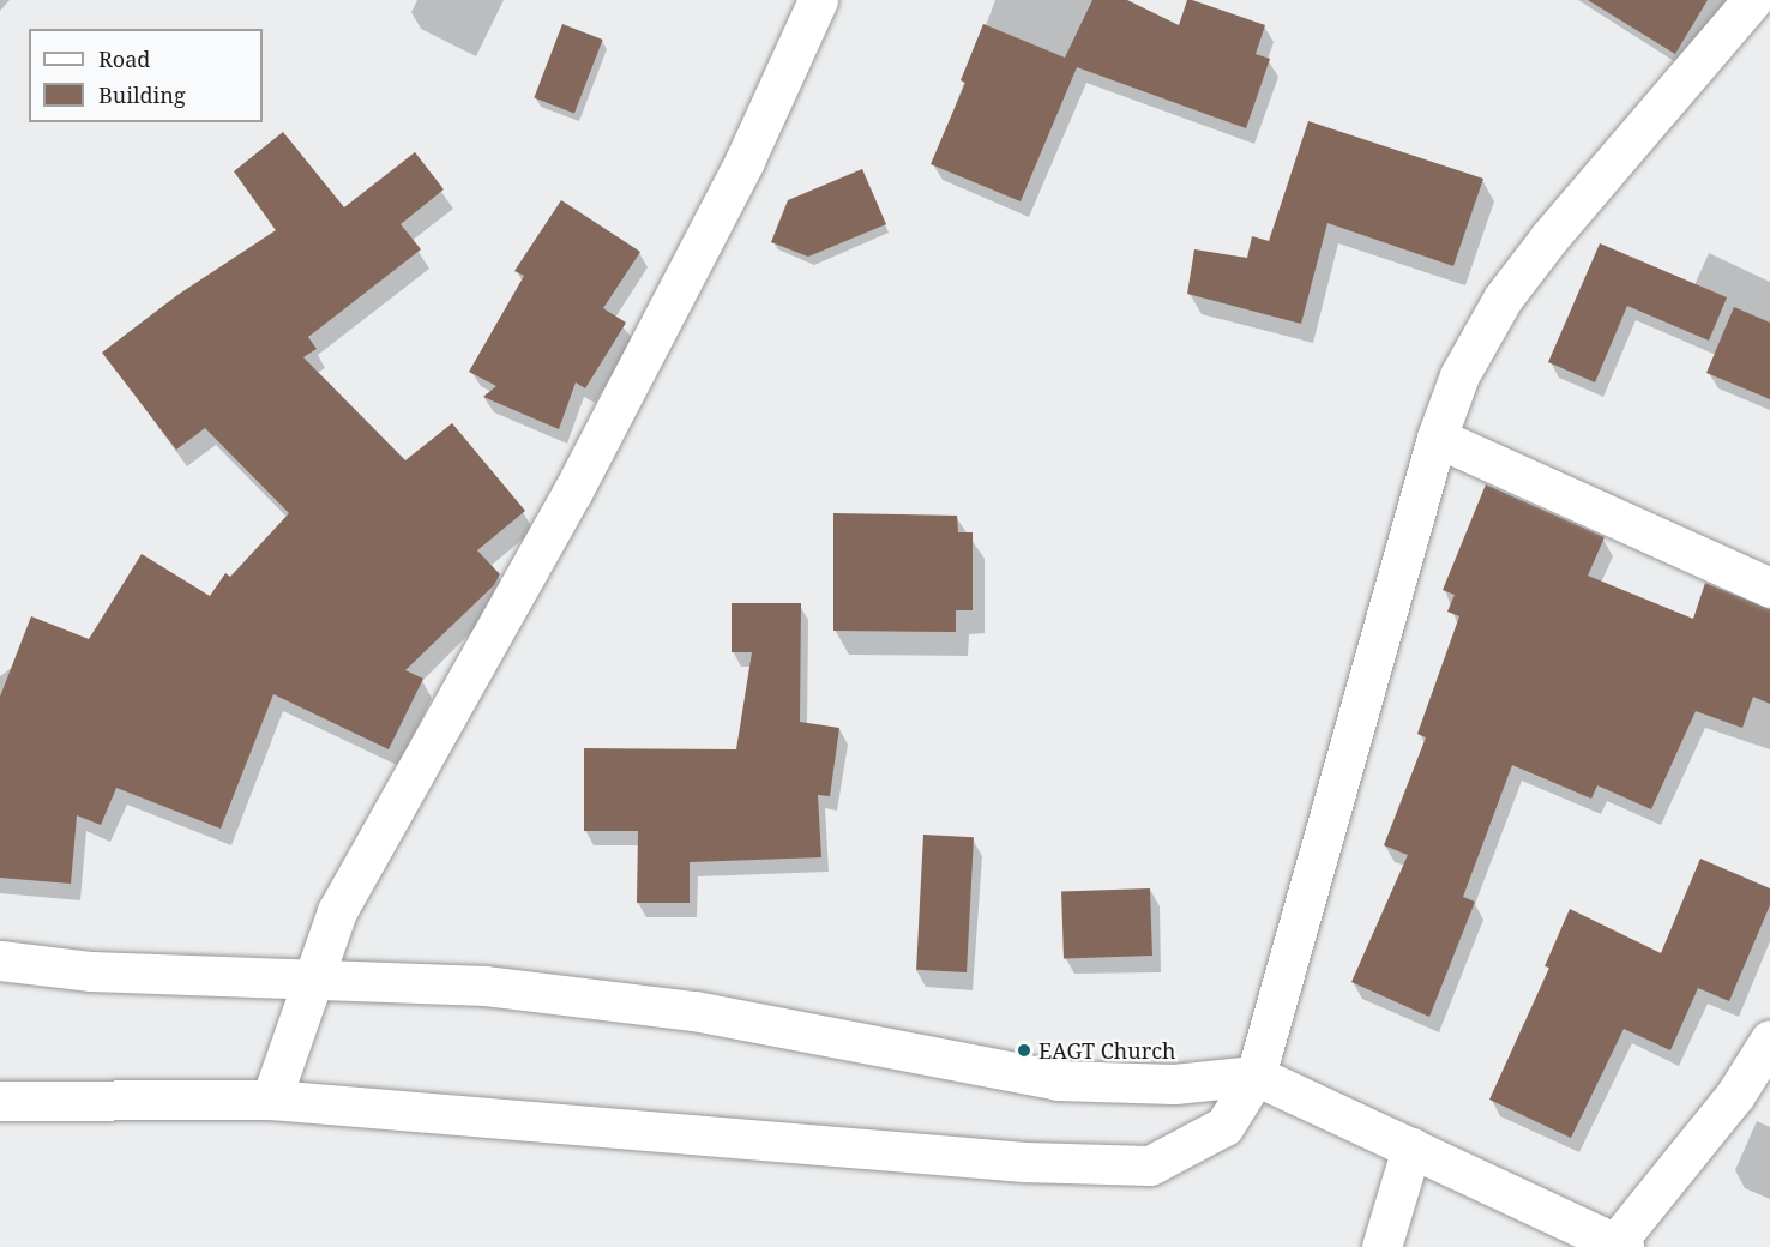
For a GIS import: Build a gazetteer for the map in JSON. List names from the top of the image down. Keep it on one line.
{"places":["EAGT Church"],"legend":["Road","Building"]}
